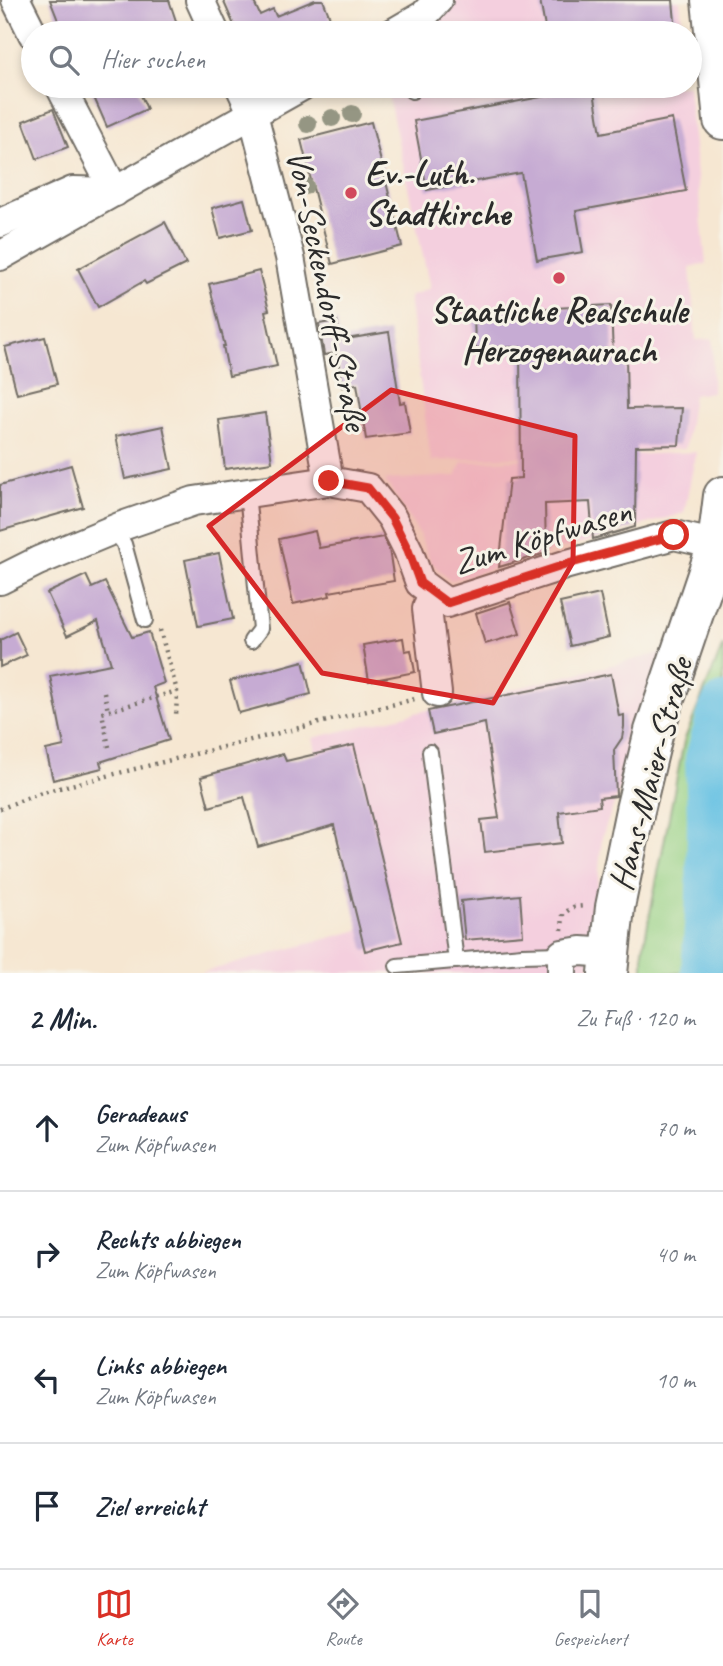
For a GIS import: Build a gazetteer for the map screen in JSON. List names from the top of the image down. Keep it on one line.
{"streets":{"street":["Von-Seckendorff-Straße","Zum Köpfwasen","Hans-Maier-Straße"]},"crossings":[["Von-Seckendorff-Straße","Zum Köpfwasen"],["Zum Köpfwasen","Hans-Maier-Straße"]],"places":["Ev.-Luth. Stadtkirche","Staatliche Realschule Herzogenaurach"],"page":{"search":"Hier suchen","heading":["2 Min.","Zu Fuß · 120 m"],"list":[["Geradeaus","Zum Köpfwasen","70 m"],["Rechts abbiegen","Zum Köpfwasen","40 m"],["Links abbiegen","Zum Köpfwasen","10 m"],"Ziel erreicht"],"nav":["Karte","Route","Gespeichert"]}}
